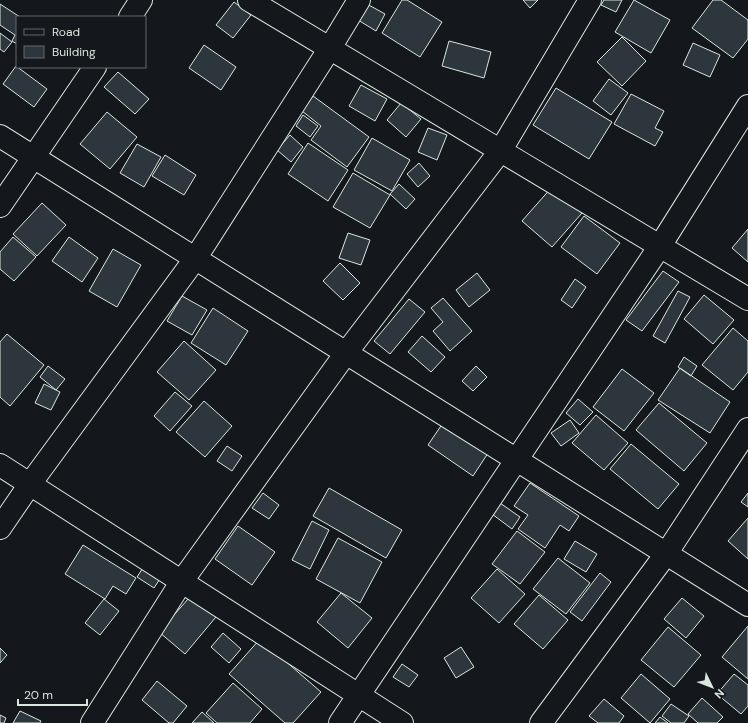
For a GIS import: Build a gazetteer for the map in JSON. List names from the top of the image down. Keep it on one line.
{"legend":["Road","Building"],"scale_bar":"20 m","north":"bottom right"}
